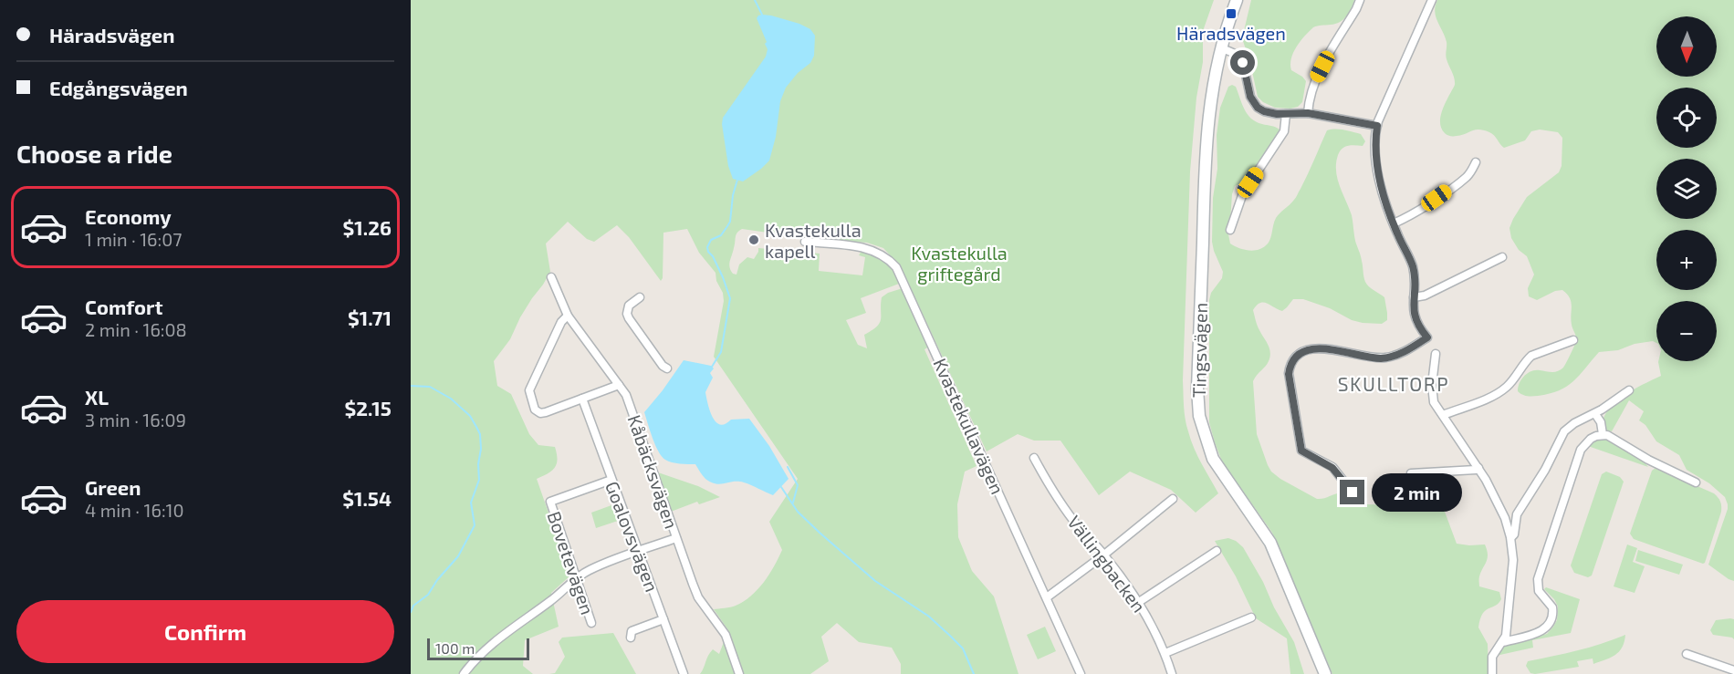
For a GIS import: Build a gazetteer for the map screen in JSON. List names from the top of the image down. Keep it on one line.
{"streets":{"street":["Tingsvägen","Kvastekullavägen","Kåbäcksvägen","Goalovsvägen","Bovetevägen","Vällingbacken"]},"crossings":[["Goalovsvägen","Bovetevägen"]],"districts":["SKULLTORP"],"parks":["Kvastekulla griftegård"],"places":{"transit":["Häradsvägen"],"other":["Kvastekulla kapell"]},"scale_bar":"100 m","north":"bottom","page":{"banner":["Häradsvägen","Edgångsvägen"],"map_buttons":["+","−"],"heading":"Choose a ride","list":[{"name":"Economy","note":"1 min · 16:07","value":"$1.26"},{"name":"Comfort","note":"2 min · 16:08","value":"$1.71"},{"name":"XL","note":"3 min · 16:09","value":"$2.15"},{"name":"Green","note":"4 min · 16:10","value":"$1.54"}],"bubble":"2 min","buttons":"Confirm","scale":"100 m"}}
